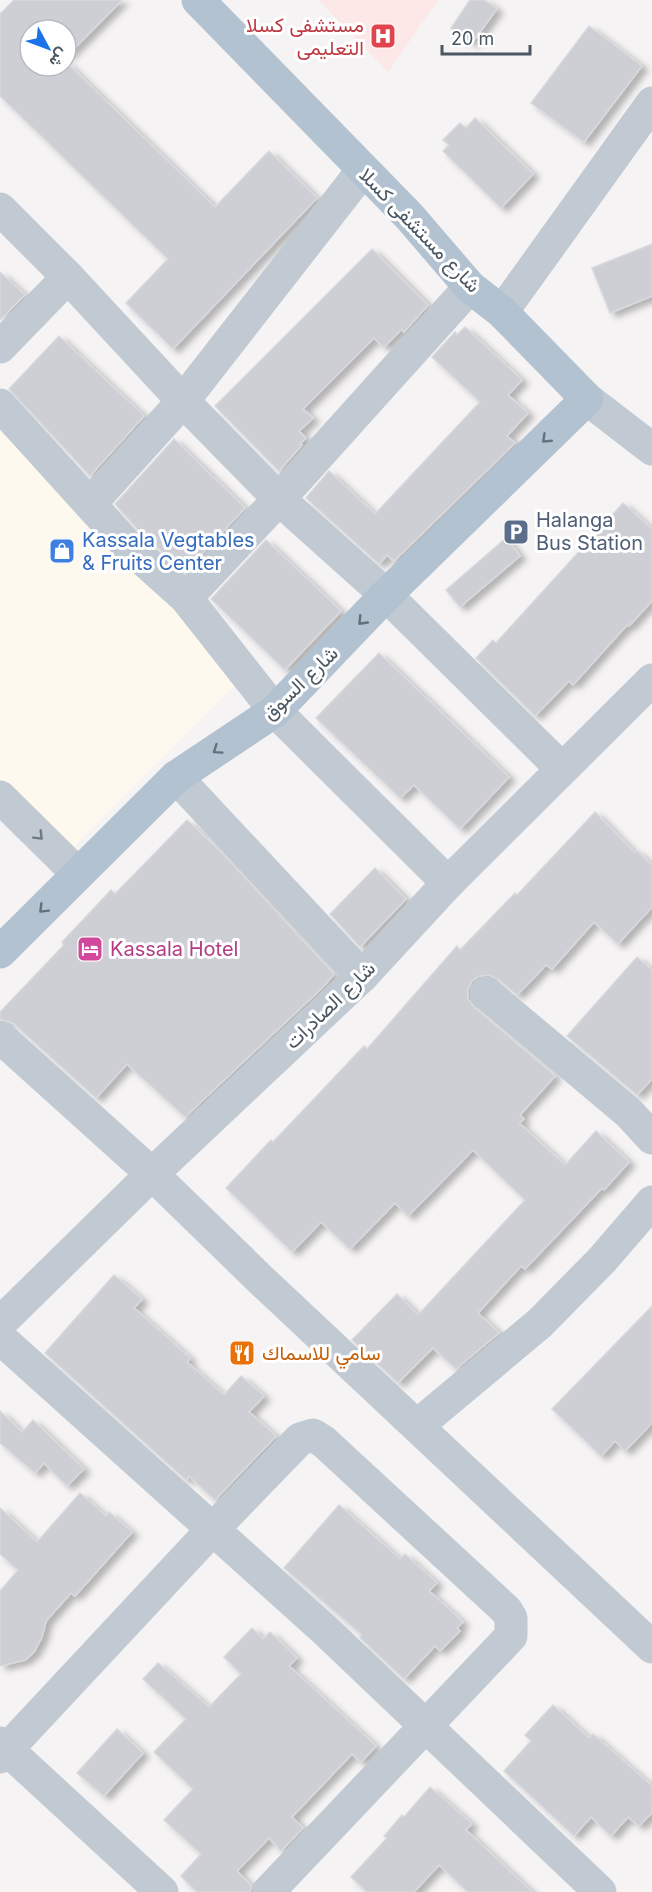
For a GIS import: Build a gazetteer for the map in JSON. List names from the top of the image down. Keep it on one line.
{"streets":{"main road":["شارع مستشفى كسلا","شارع السوق"],"street":["شارع الصادرات"]},"crossings":[["شارع مستشفى كسلا","شارع السوق"]],"one_way":["شارع السوق"],"places":{"hospital":["مستشفى كسلا التعليمى"],"parking":["Halanga Bus Station"],"shop":["Kassala Vegtables & Fruits Center"],"hotel":["Kassala Hotel"],"restaurant":["سامي للاسماك"]},"scale_bar":"20 m","north":"bottom right"}
